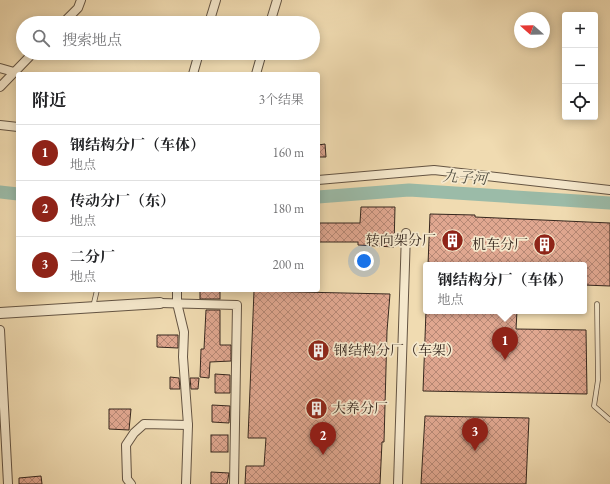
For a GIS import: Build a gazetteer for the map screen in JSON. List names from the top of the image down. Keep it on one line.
{"water":["九子河"],"places":{"building":["转向架分厂","机车分厂","钢结构分厂（车架）","大养分厂"]},"north":"left","page":{"map_buttons":["+","−"],"search":"搜索地点","heading":["附近","3个结果"],"list":[{"mark":"1","name":"钢结构分厂（车体）","note":"地点","value":"160 m"},{"mark":"2","name":"传动分厂（东）","note":"地点","value":"180 m"},{"mark":"3","name":"二分厂","note":"地点","value":"200 m"}],"popup":["钢结构分厂（车体）","地点"],"pins":["1","3","2"]}}
